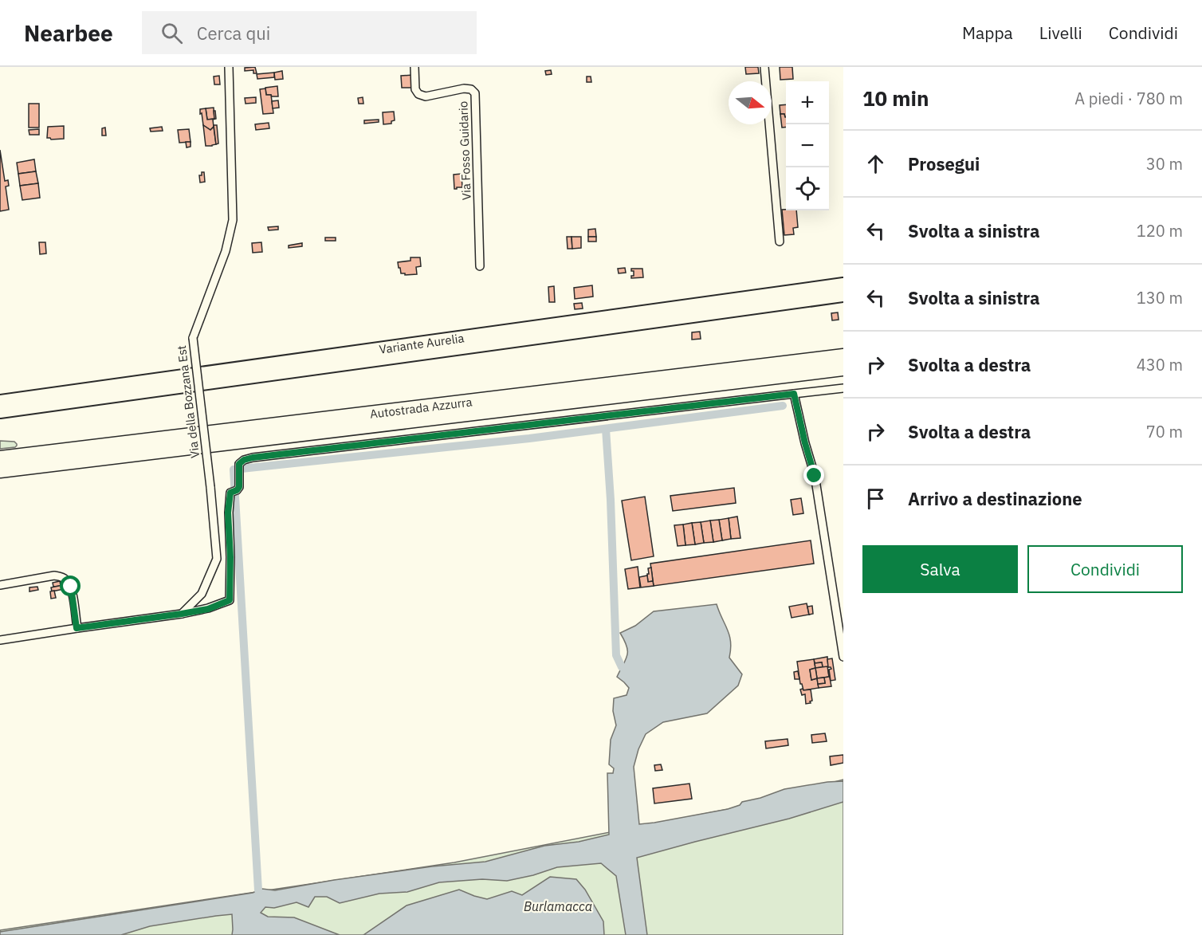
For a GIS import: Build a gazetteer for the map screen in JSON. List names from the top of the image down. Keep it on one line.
{"streets":{"highway":["Variante Aurelia","Autostrada Azzurra"],"street":["Via Fosso Guidario","Via della Bozzana Est"]},"water":["Burlamacca"],"north":"right","page":{"header":"Nearbee","search":"Cerca qui","nav":["Mappa","Livelli","Condividi"],"heading":["10 min","A piedi · 780 m"],"map_buttons":["+","−"],"list":[["Prosegui","30 m"],["Svolta a sinistra","120 m"],["Svolta a sinistra","130 m"],["Svolta a destra","430 m"],["Svolta a destra","70 m"],"Arrivo a destinazione"],"buttons":["Salva","Condividi"]}}
